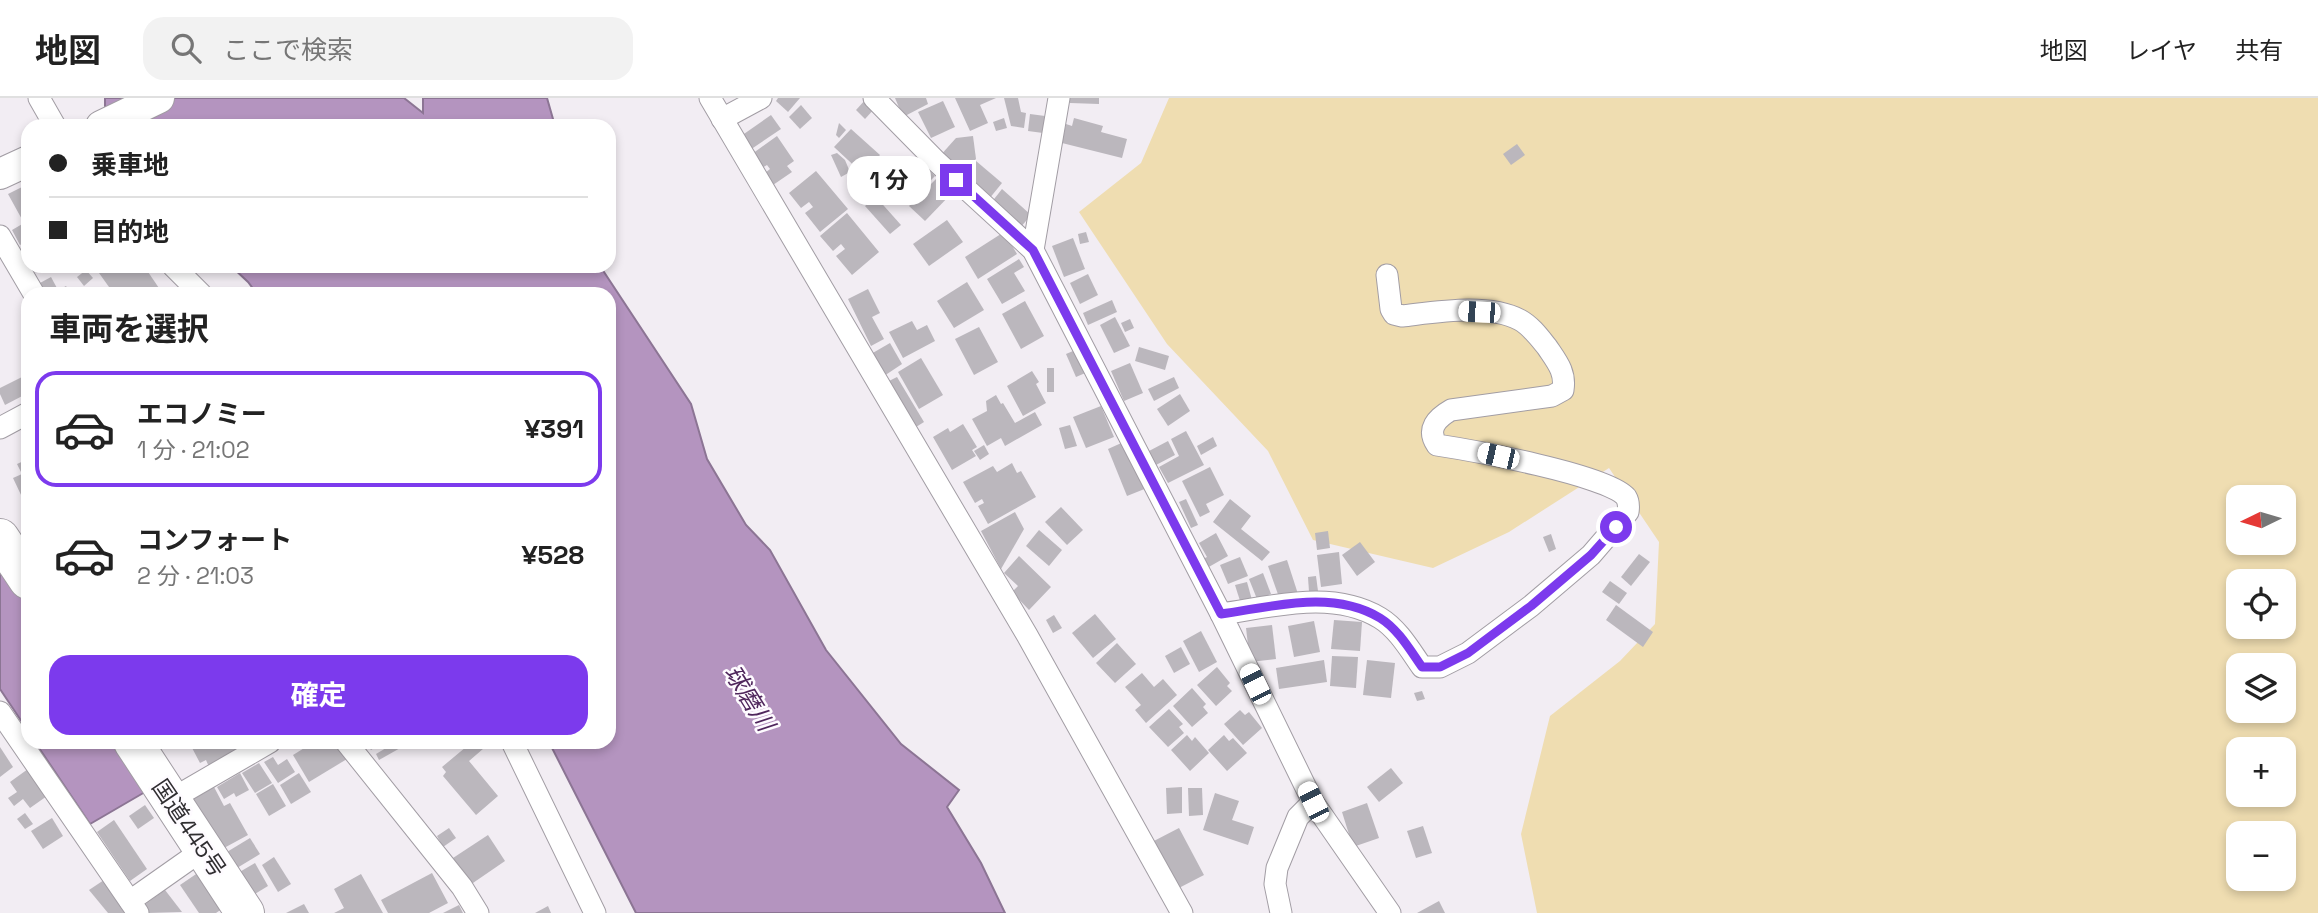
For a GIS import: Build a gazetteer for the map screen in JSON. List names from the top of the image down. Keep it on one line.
{"streets":{"highway":["国道445号"]},"water":["球磨川"],"north":"left","page":{"header":"地図","search":"ここで検索","nav":["地図","レイヤ","共有"],"banner":["乗車地","目的地"],"bubble":"1 分","heading":"車両を選択","list":[{"name":"エコノミー","note":"1 分 · 21:02","value":"¥391"},{"name":"コンフォート","note":"2 分 · 21:03","value":"¥528"}],"map_buttons":["+","−"],"buttons":"確定"}}
